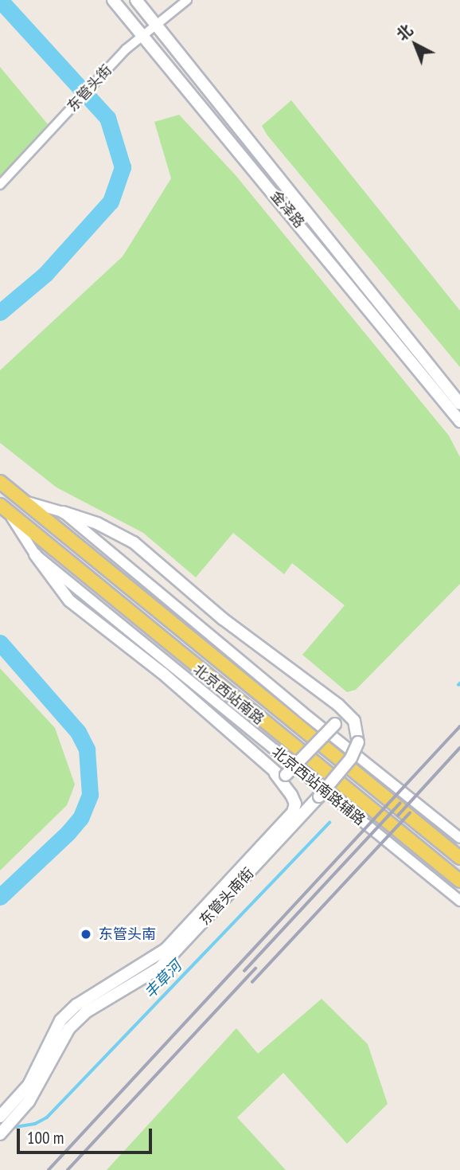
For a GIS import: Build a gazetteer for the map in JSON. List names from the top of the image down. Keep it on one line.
{"streets":{"main road":["金泽路","北京西站南路","东管头南街"],"street":["东管头街","北京西站南路辅路"]},"crossings":[["东管头街","金泽路"],["北京西站南路","北京西站南路辅路"],["北京西站南路辅路","东管头南街"]],"water":["丰草河"],"places":["东管头南"],"scale_bar":"100 m","north":"top left"}
